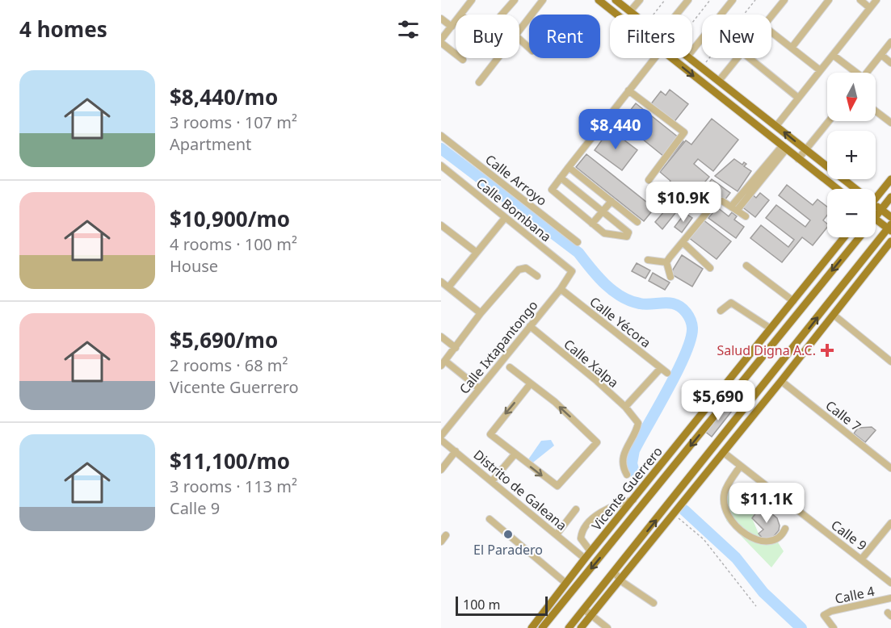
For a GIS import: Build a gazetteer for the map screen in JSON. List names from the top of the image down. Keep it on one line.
{"streets":{"main road":["Vicente Guerrero"],"street":["Calle Arroyo","Calle Bombana","Calle Yécora","Calle Ixtapantongo","Calle Xalpa","Calle 7","Distrito de Galeana","Calle 9","Calle 4"]},"crossings":[["Calle Bombana","Calle Ixtapantongo"],["Calle Yécora","Calle Ixtapantongo"],["Calle Ixtapantongo","Calle Xalpa"],["Vicente Guerrero","Distrito de Galeana"]],"places":{"health":["Salud Digna A.C."],"other":["El Paradero"]},"scale_bar":"100 m","north":"bottom","page":{"heading":"4 homes","chip":["Buy","Rent","Filters","New"],"list":[{"name":"$8,440/mo","note":"3 rooms · 107 m² · Apartment"},{"name":"$10,900/mo","note":"4 rooms · 100 m² · House"},{"name":"$5,690/mo","note":"2 rooms · 68 m² · Vicente Guerrero"},{"name":"$11,100/mo","note":"3 rooms · 113 m² · Calle 9"}],"map_buttons":["+","−"],"price":["$8,440","$10.9K","$5,690","$11.1K"],"scale":"100 m"}}
